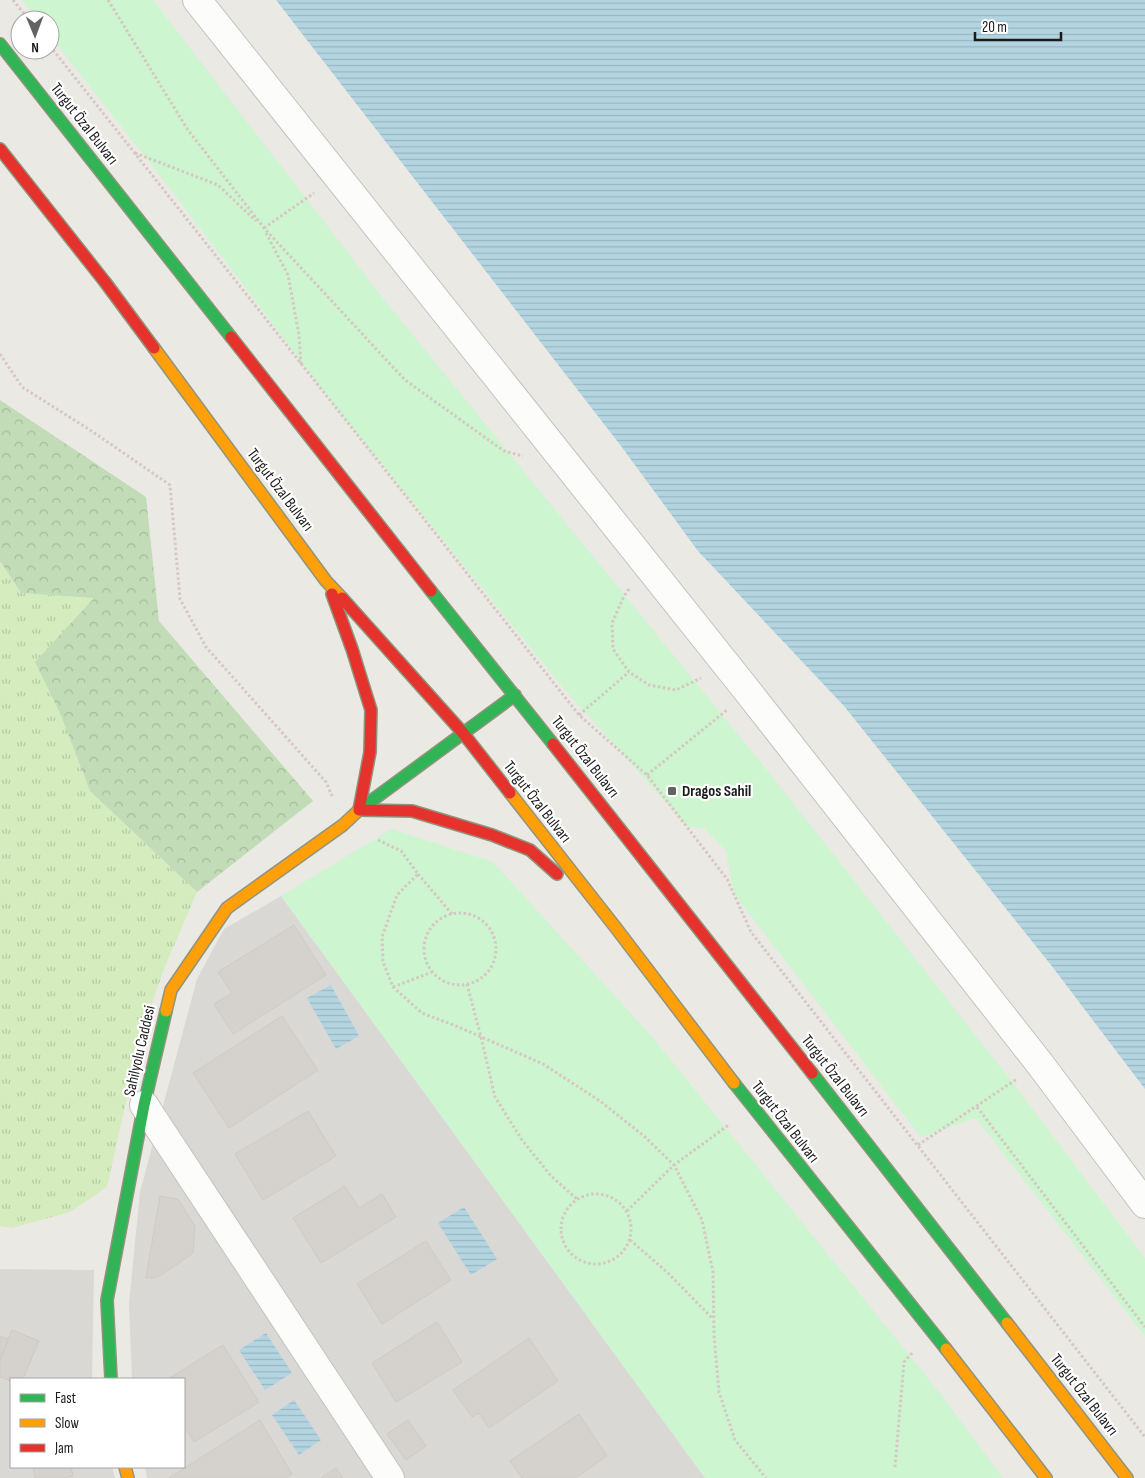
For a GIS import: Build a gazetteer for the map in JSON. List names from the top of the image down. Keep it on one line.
{"streets":{"main road":["Turgut Özal Bulvarı","Turgut Özal Bulavrı","Sahilyolu Caddesi"]},"crossings":[["Turgut Özal Bulvarı","Turgut Özal Bulavrı"],["Turgut Özal Bulvarı","Sahilyolu Caddesi"],["Turgut Özal Bulavrı","Sahilyolu Caddesi"]],"places":{"transit":["Dragos Sahil"]},"legend":["Fast","Slow","Jam"],"scale_bar":"20 m","north":"bottom"}
